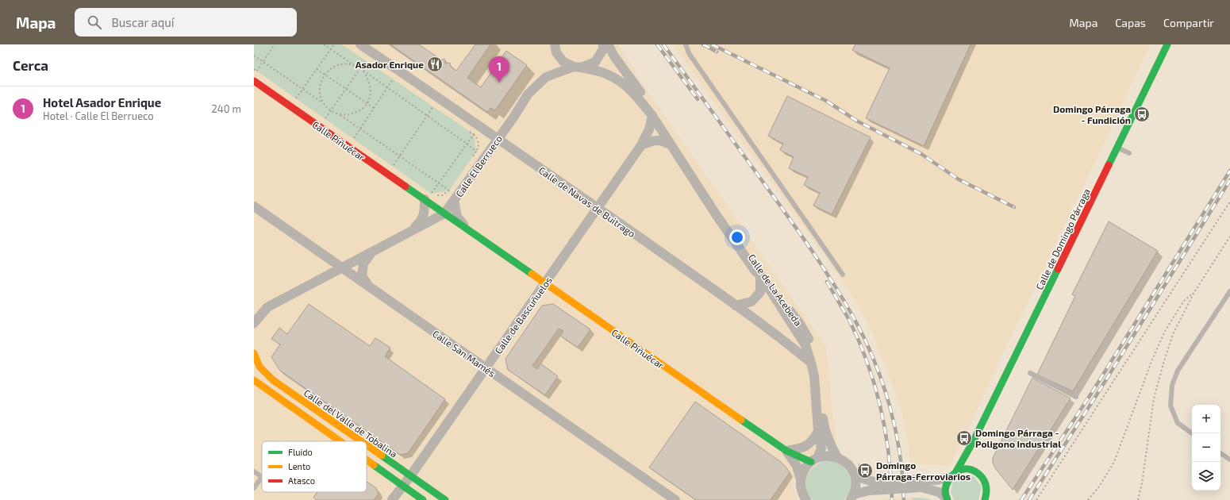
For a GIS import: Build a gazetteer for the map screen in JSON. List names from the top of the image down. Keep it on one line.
{"streets":{"street":["Calle Piñuécar","Calle El Berrueco","Calle de Navas de Buitrago","Calle de Domingo Párraga","Calle de La Acebeda","Calle de Bascuñuelos","Calle San Mamés","Calle del Valle de Tobalina"]},"crossings":[["Calle Piñuécar","Calle El Berrueco"],["Calle Piñuécar","Calle de La Acebeda"],["Calle Piñuécar","Calle de Bascuñuelos"],["Calle El Berrueco","Calle de Navas de Buitrago"],["Calle El Berrueco","Calle de La Acebeda"],["Calle El Berrueco","Calle San Mamés"],["Calle de Navas de Buitrago","Calle de La Acebeda"],["Calle de Navas de Buitrago","Calle de Bascuñuelos"],["Calle de La Acebeda","Calle de Bascuñuelos"],["Calle de Bascuñuelos","Calle San Mamés"],["Calle de Bascuñuelos","Calle del Valle de Tobalina"]],"places":{"restaurant":["Asador Enrique"],"bus stop":["Domingo Párraga - Fundición","Domingo Párraga - Poligono Industrial","Domingo Párraga-Ferroviarios"]},"legend":["Fluido","Lento","Atasco"],"page":{"header":"Mapa","search":"Buscar aquí","nav":["Mapa","Capas","Compartir"],"heading":"Cerca","pins":"1","list":[{"mark":"1","name":"Hotel Asador Enrique","note":"Hotel · Calle El Berrueco","value":"240 m"}],"map_buttons":["+","−"]}}
